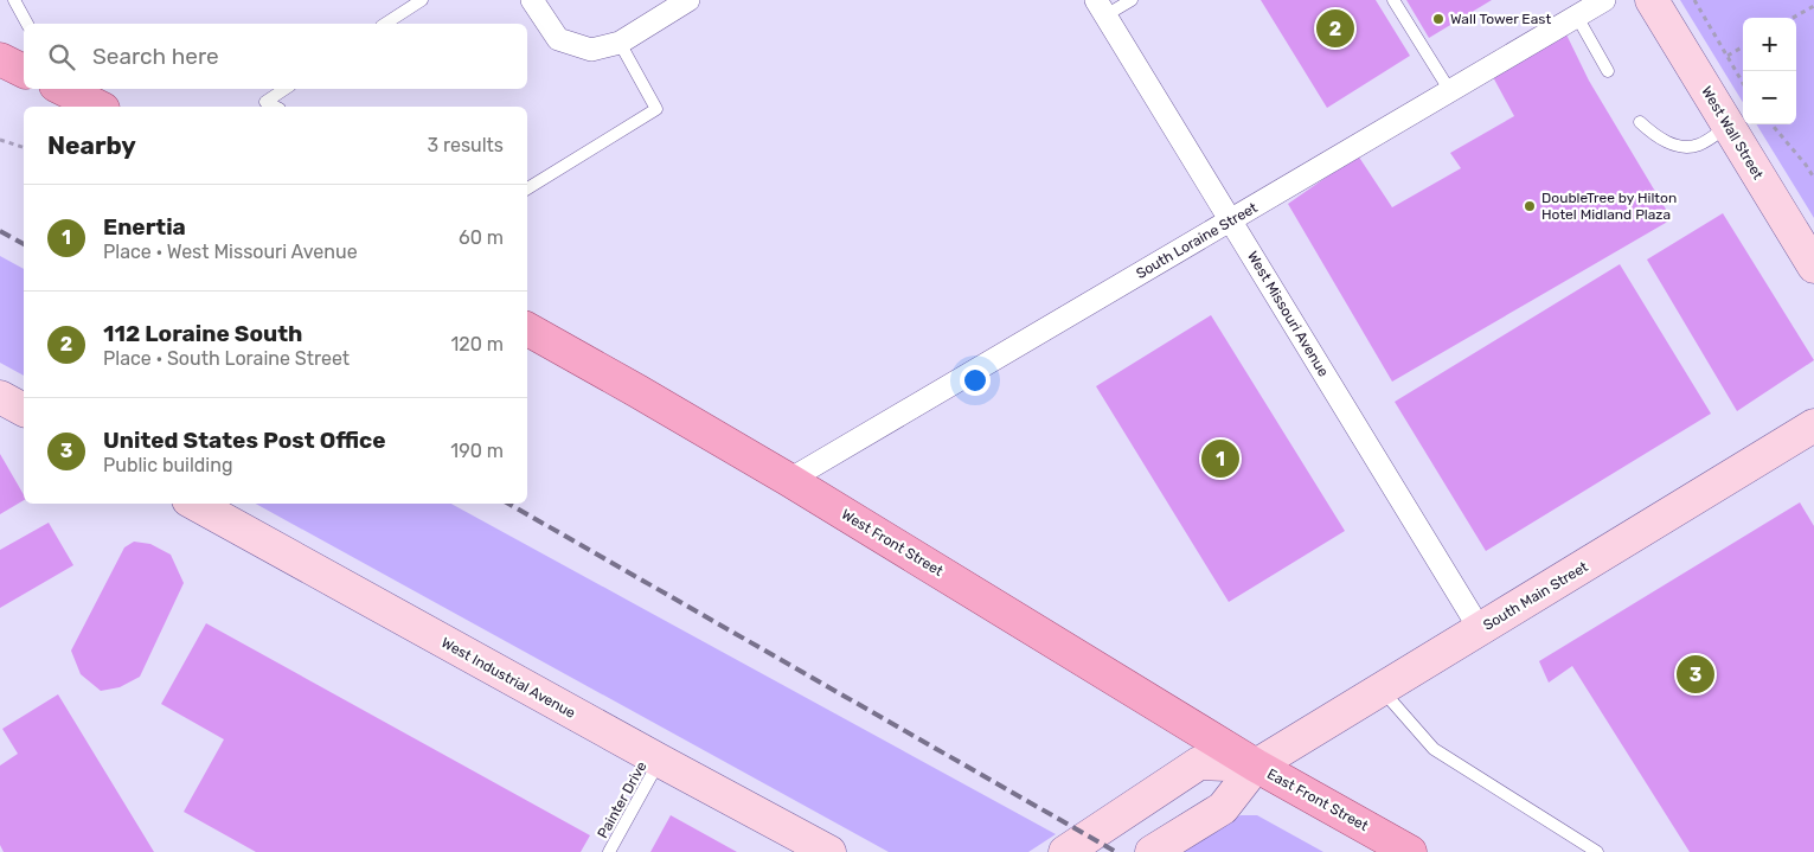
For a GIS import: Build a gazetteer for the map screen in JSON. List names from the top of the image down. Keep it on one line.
{"streets":{"main road":["West Front Street","East Front Street"],"street":["West Wall Street","South Loraine Street","West Missouri Avenue","South Main Street","West Industrial Avenue"],"lane":["Painter Drive"]},"crossings":[["South Loraine Street","West Missouri Avenue"],["South Loraine Street","West Front Street"],["West Missouri Avenue","South Main Street"],["West Front Street","South Main Street"],["West Front Street","East Front Street"],["South Main Street","East Front Street"],["West Industrial Avenue","Painter Drive"]],"places":["Wall Tower East","DoubleTree by Hilton Hotel Midland Plaza"],"page":{"pins":["2","1","3"],"map_buttons":["+","−"],"search":"Search here","heading":["Nearby","3 results"],"list":[{"mark":"1","name":"Enertia","note":"Place · West Missouri Avenue","value":"60 m"},{"mark":"2","name":"112 Loraine South","note":"Place · South Loraine Street","value":"120 m"},{"mark":"3","name":"United States Post Office","note":"Public building","value":"190 m"}]}}
